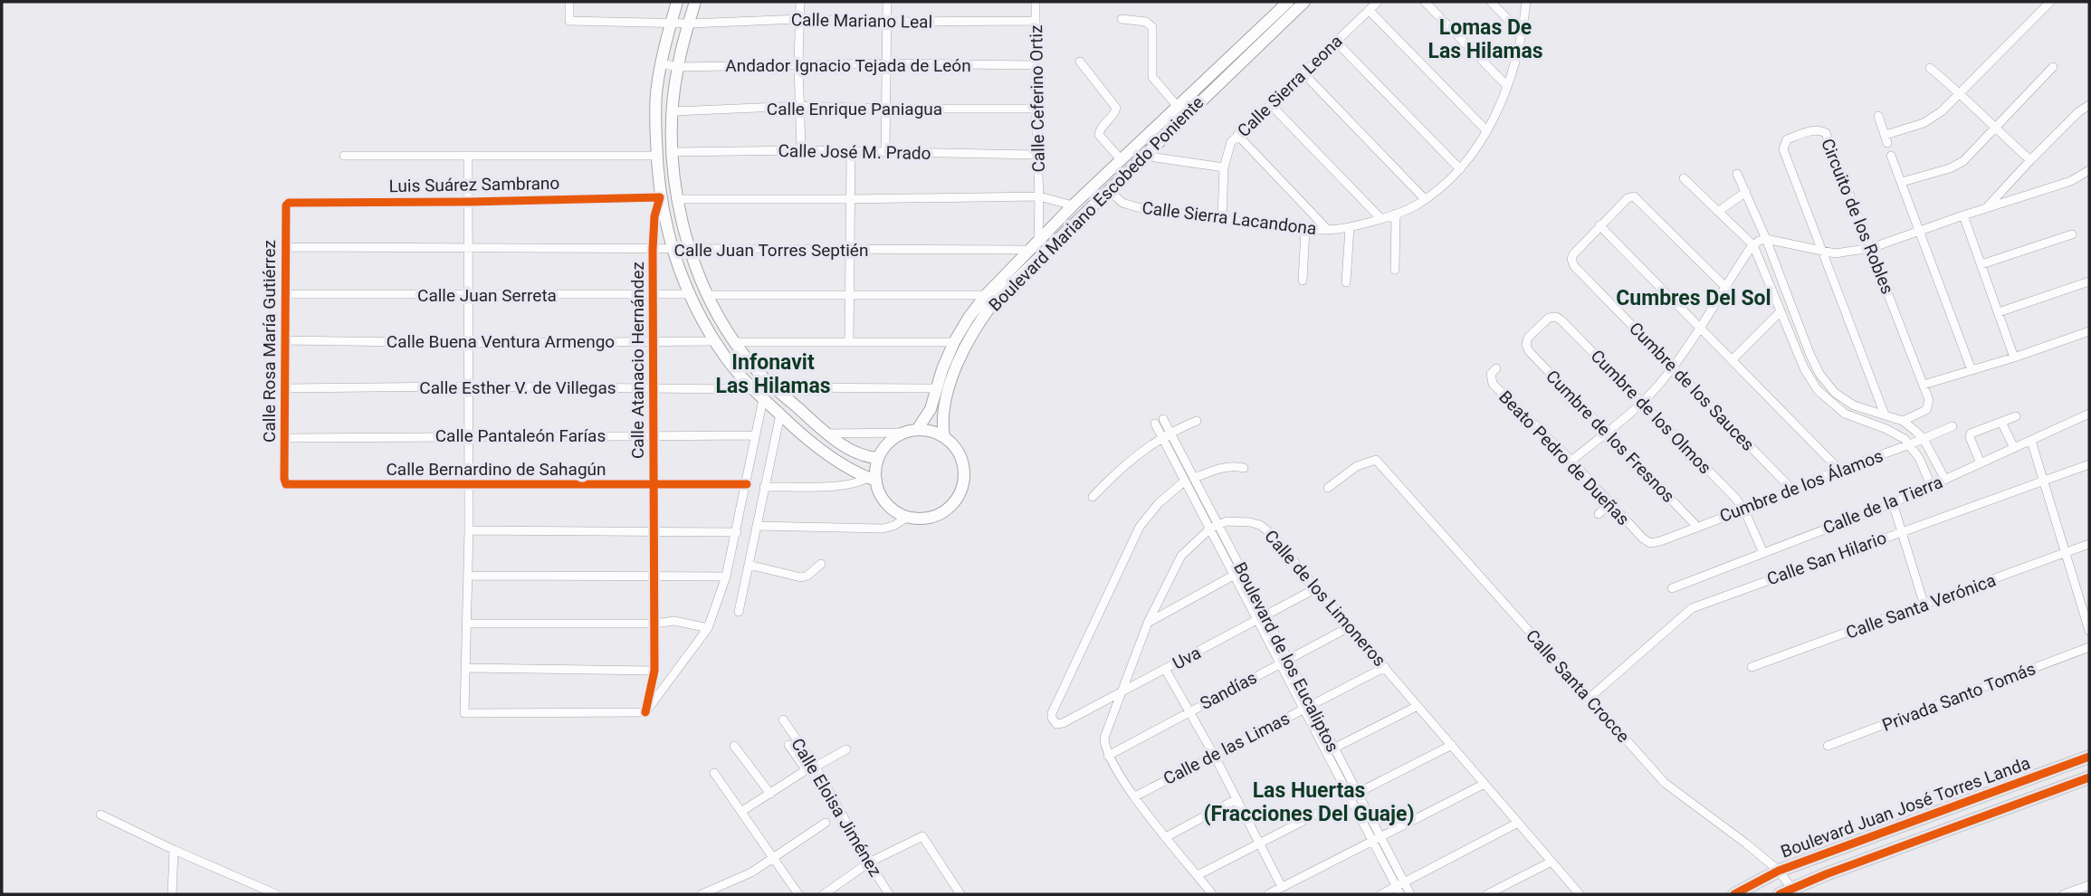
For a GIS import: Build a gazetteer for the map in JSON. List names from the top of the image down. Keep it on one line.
{"streets":{"main road":["Boulevard Juan José Torres Landa"],"street":["Calle Mariano Leal","Andador Ignacio Tejada de León","Calle Sierra Leona","Calle Ceferino Ortiz","Calle Enrique Paniagua","Calle José M. Prado","Luis Suárez Sambrano","Boulevard Mariano Escobedo Poniente","Circuito de los Robles","Calle Sierra Lacandona","Calle Juan Torres Septién","Calle Juan Serreta","Calle Rosa María Gutiérrez","Calle Buena Ventura Armengo","Calle Atanacio Hernández","Cumbre de los Sauces","Calle Esther V. de Villegas","Cumbre de los Olmos","Calle Pantaleón Farías","Cumbre de los Fresnos","Beato Pedro de Dueñas","Calle Bernardino de Sahagún","Cumbre de los Álamos","Calle de la Tierra","Calle San Hilario","Calle de los Limoneros","Calle Santa Verónica","Boulevard de los Eucaliptos","Uva","Calle Santa Crocce","Sandías","Privada Santo Tomás","Calle de las Limas","Calle Eloisa Jiménez"]},"crossings":[["Calle Mariano Leal","Calle Ceferino Ortiz"],["Andador Ignacio Tejada de León","Calle Ceferino Ortiz"],["Calle Sierra Leona","Calle Sierra Lacandona"],["Calle Ceferino Ortiz","Calle Enrique Paniagua"],["Calle Ceferino Ortiz","Calle José M. Prado"],["Calle Ceferino Ortiz","Boulevard Mariano Escobedo Poniente"],["Calle Ceferino Ortiz","Calle Juan Torres Septién"],["Luis Suárez Sambrano","Calle Rosa María Gutiérrez"],["Luis Suárez Sambrano","Calle Atanacio Hernández"],["Boulevard Mariano Escobedo Poniente","Calle Sierra Lacandona"],["Boulevard Mariano Escobedo Poniente","Calle Juan Torres Septién"],["Calle Juan Torres Septién","Calle Rosa María Gutiérrez"],["Calle Juan Torres Septién","Calle Atanacio Hernández"],["Calle Juan Serreta","Calle Rosa María Gutiérrez"],["Calle Juan Serreta","Calle Atanacio Hernández"],["Calle Rosa María Gutiérrez","Calle Buena Ventura Armengo"],["Calle Rosa María Gutiérrez","Calle Esther V. de Villegas"],["Calle Rosa María Gutiérrez","Calle Pantaleón Farías"],["Calle Rosa María Gutiérrez","Calle Bernardino de Sahagún"],["Calle Buena Ventura Armengo","Calle Atanacio Hernández"],["Calle Atanacio Hernández","Calle Esther V. de Villegas"],["Calle Atanacio Hernández","Calle Pantaleón Farías"],["Calle Atanacio Hernández","Calle Bernardino de Sahagún"],["Cumbre de los Sauces","Cumbre de los Álamos"],["Cumbre de los Olmos","Cumbre de los Fresnos"],["Cumbre de los Olmos","Cumbre de los Álamos"],["Cumbre de los Olmos","Calle de la Tierra"],["Cumbre de los Fresnos","Cumbre de los Álamos"],["Beato Pedro de Dueñas","Cumbre de los Álamos"],["Calle San Hilario","Calle Santa Crocce"],["Calle de los Limoneros","Boulevard de los Eucaliptos"],["Calle de los Limoneros","Uva"],["Calle de los Limoneros","Sandías"],["Calle de los Limoneros","Calle de las Limas"],["Boulevard de los Eucaliptos","Uva"],["Boulevard de los Eucaliptos","Sandías"],["Boulevard de los Eucaliptos","Calle de las Limas"],["Calle Santa Crocce","Boulevard Juan José Torres Landa"]],"districts":["Lomas De Las Hilamas","Cumbres Del Sol","Infonavit Las Hilamas","Las Huertas (Fracciones Del Guaje)"]}
